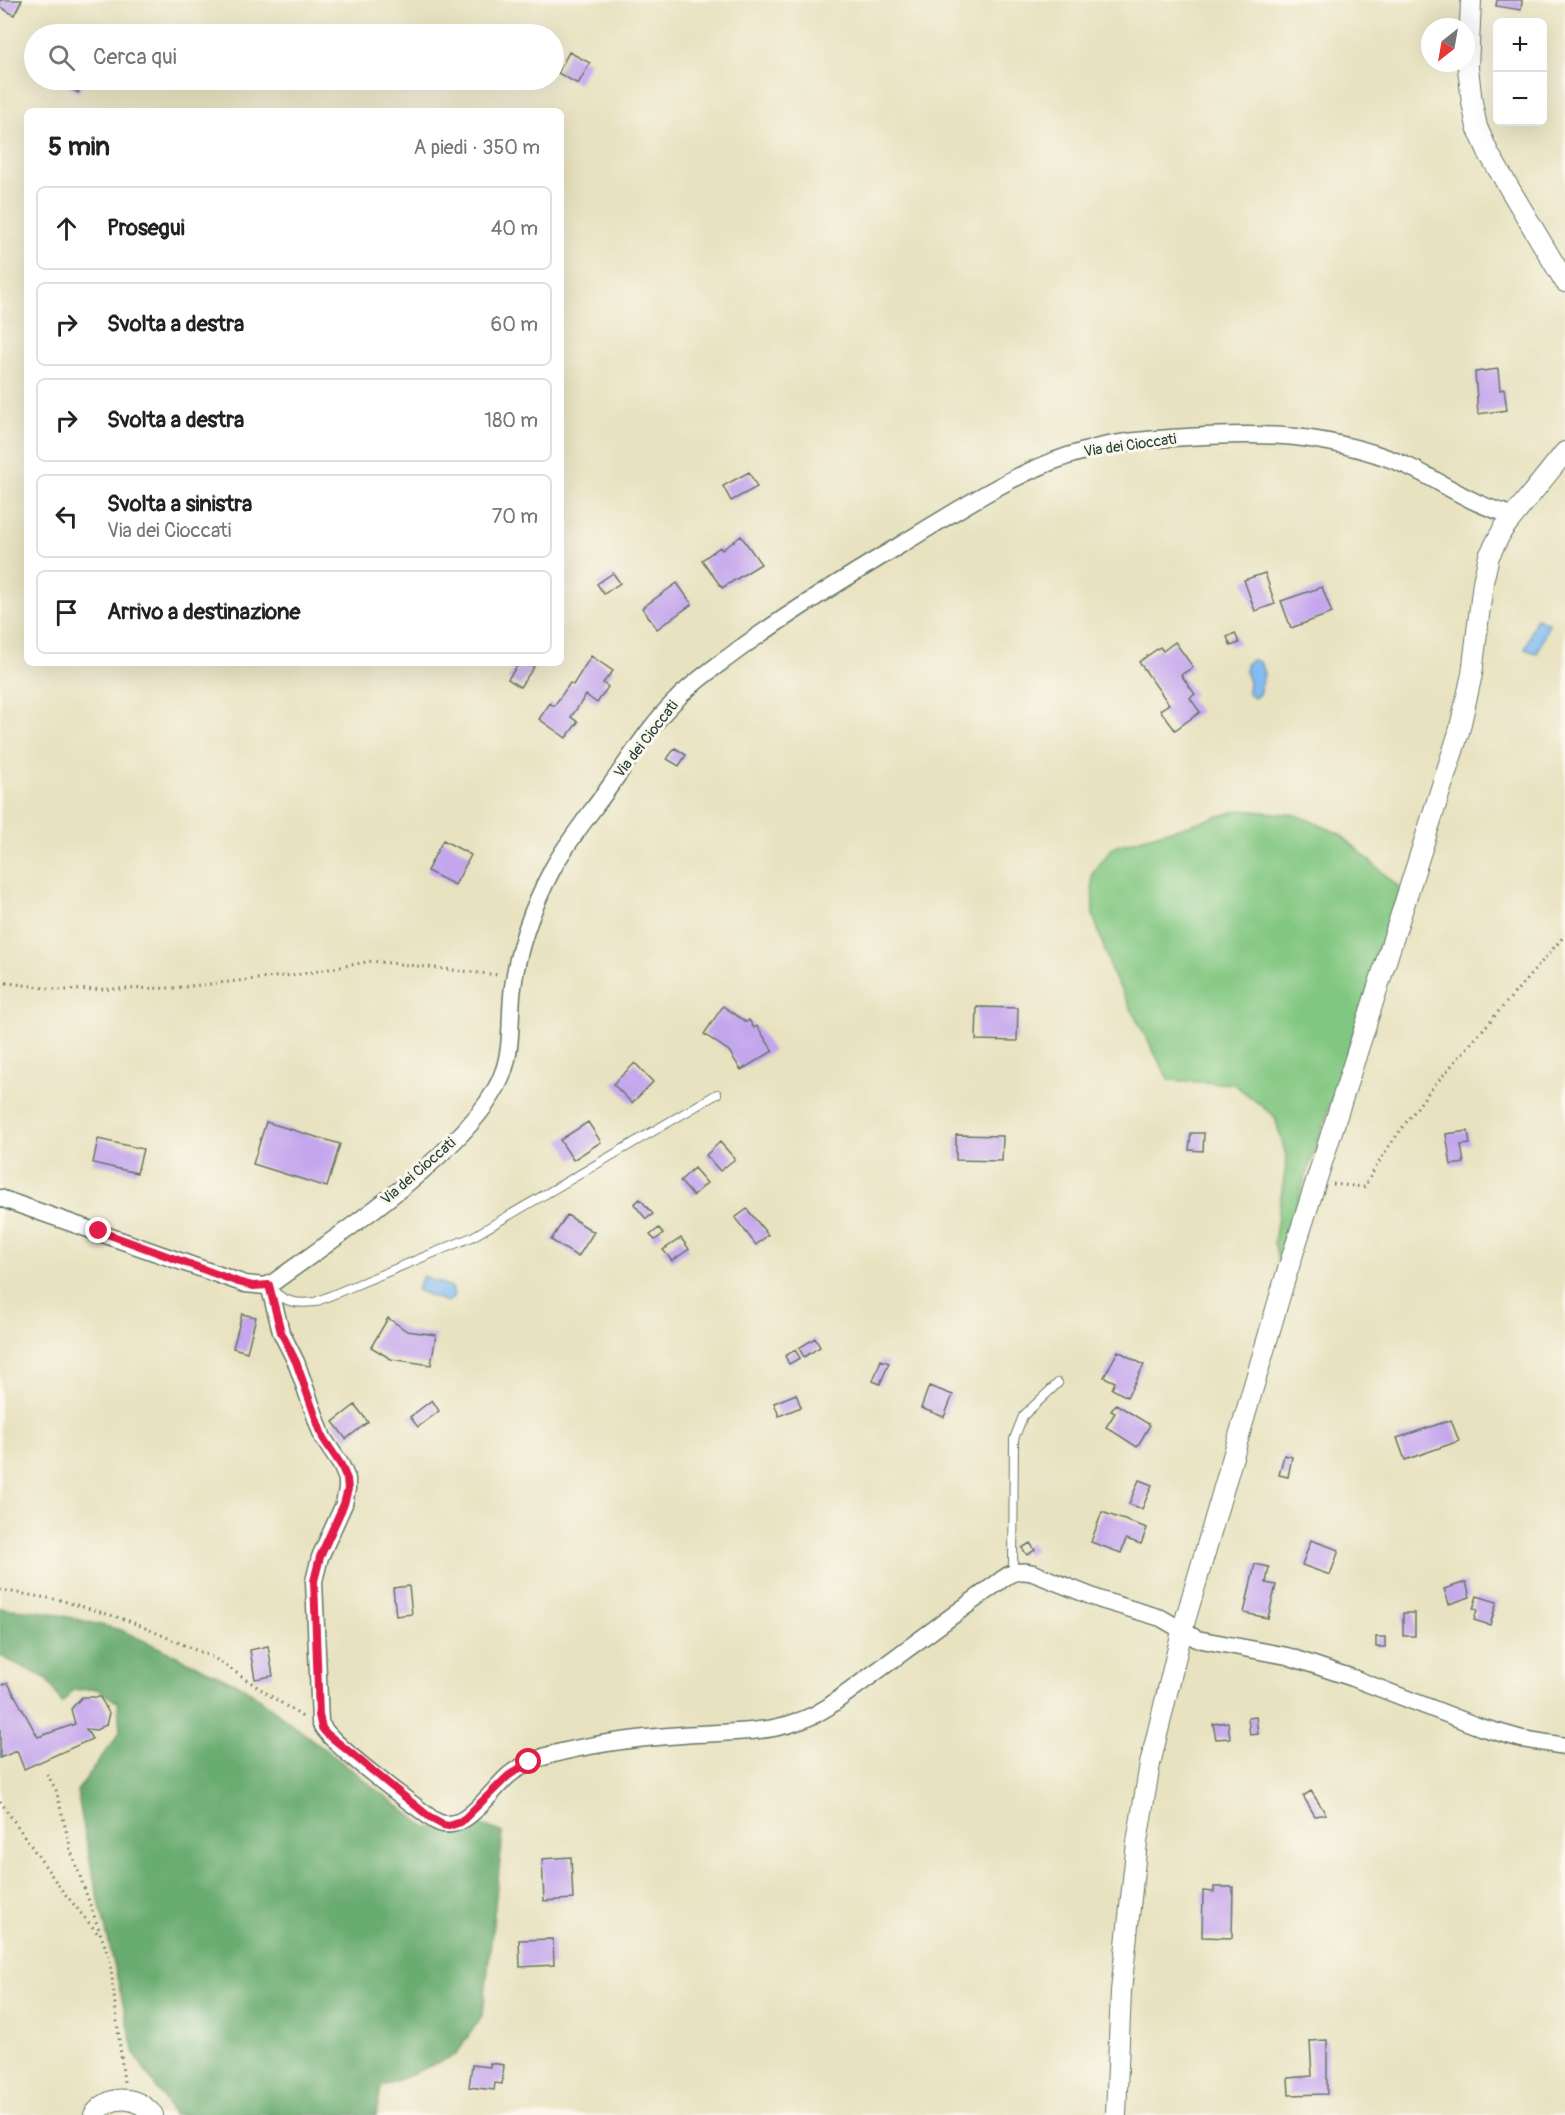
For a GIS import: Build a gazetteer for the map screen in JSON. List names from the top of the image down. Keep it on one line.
{"streets":{"street":["Via dei Cioccati"]},"north":"bottom left","page":{"map_buttons":["+","−"],"search":"Cerca qui","heading":["5 min","A piedi · 350 m"],"list":[["Prosegui","40 m"],["Svolta a destra","60 m"],["Svolta a destra","180 m"],["Svolta a sinistra","Via dei Cioccati","70 m"],"Arrivo a destinazione"]}}
